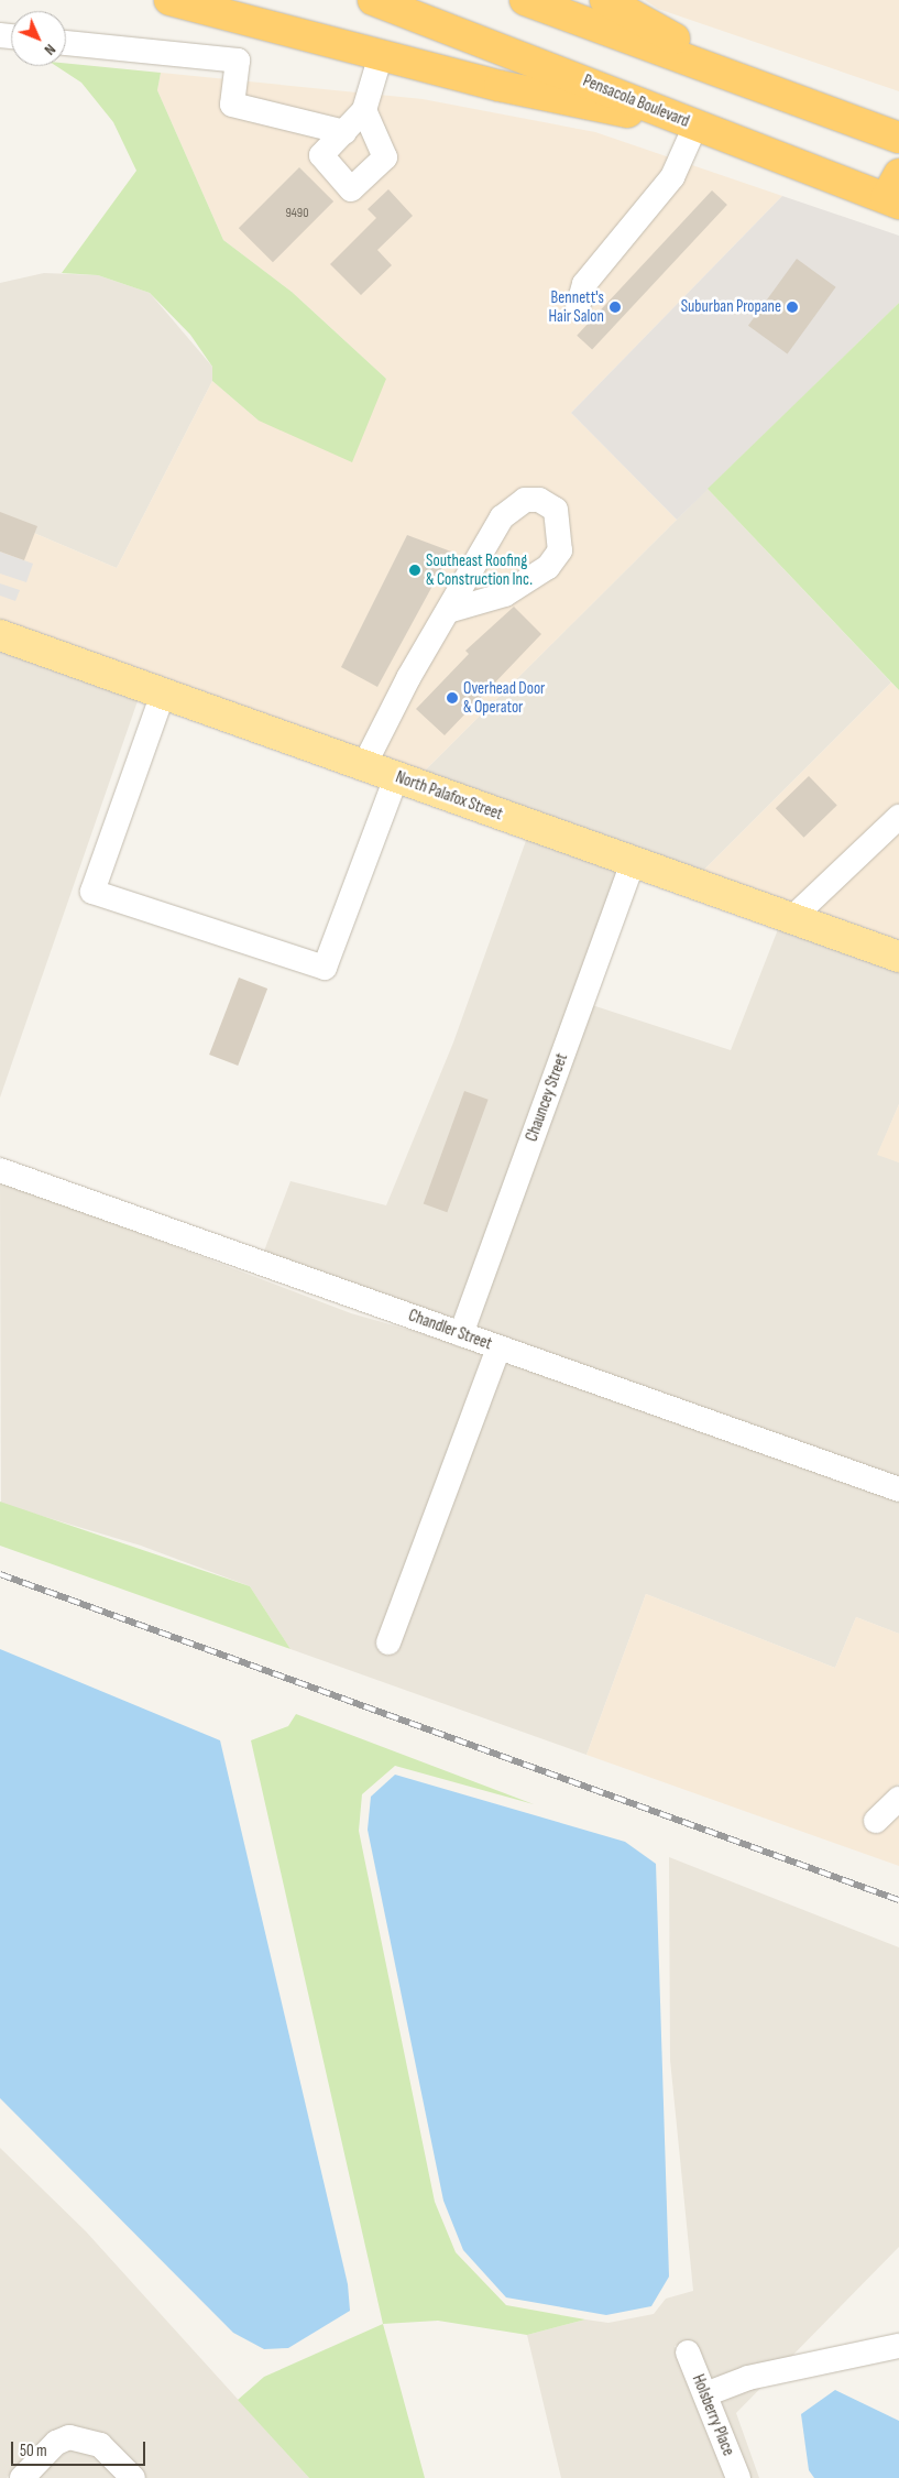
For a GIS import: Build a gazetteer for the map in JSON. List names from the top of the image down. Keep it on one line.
{"streets":{"highway":["Pensacola Boulevard"],"main road":["North Palafox Street"],"street":["Chauncey Street","Chandler Street","Holsberry Place"]},"crossings":[["North Palafox Street","Chauncey Street"],["Chauncey Street","Chandler Street"]],"places":["Bennett's Hair Salon","Suburban Propane","Southeast Roofing & Construction Inc.","Overhead Door & Operator"],"house_numbers":["9490"],"scale_bar":"50 m","north":"bottom right"}
